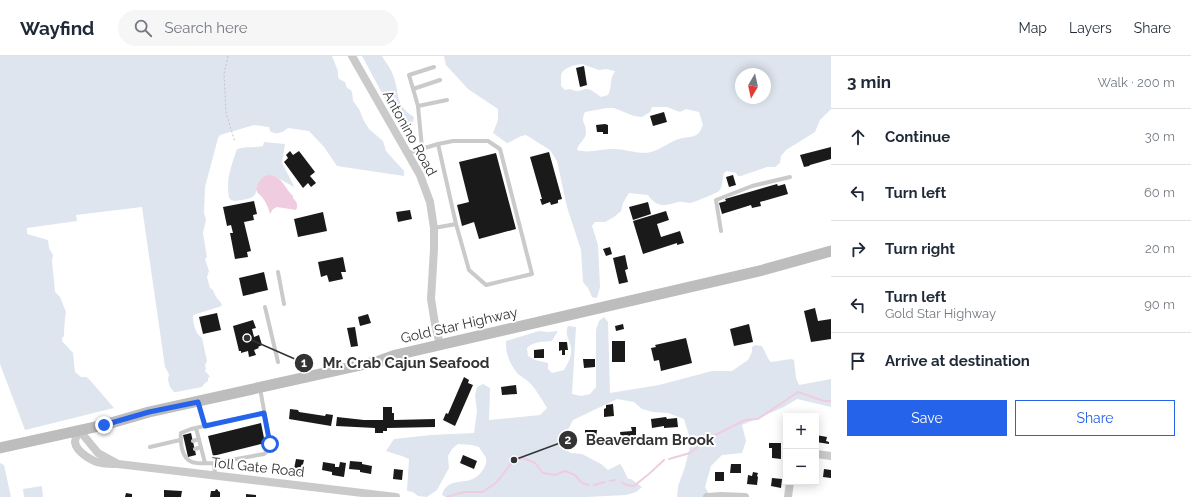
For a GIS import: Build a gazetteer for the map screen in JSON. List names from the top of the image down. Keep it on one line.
{"streets":{"main road":["Gold Star Highway"],"street":["Antonino Road","Toll Gate Road"]},"crossings":[["Antonino Road","Gold Star Highway"],["Gold Star Highway","Toll Gate Road"]],"places":["Mr. Crab Cajun Seafood","Beaverdam Brook"],"north":"bottom","page":{"header":"Wayfind","search":"Search here","nav":["Map","Layers","Share"],"heading":["3 min","Walk · 200 m"],"list":[["Continue","30 m"],["Turn left","60 m"],["Turn right","20 m"],["Turn left","Gold Star Highway","90 m"],"Arrive at destination"],"buttons":["Save","Share"],"map_buttons":["+","−"]}}
